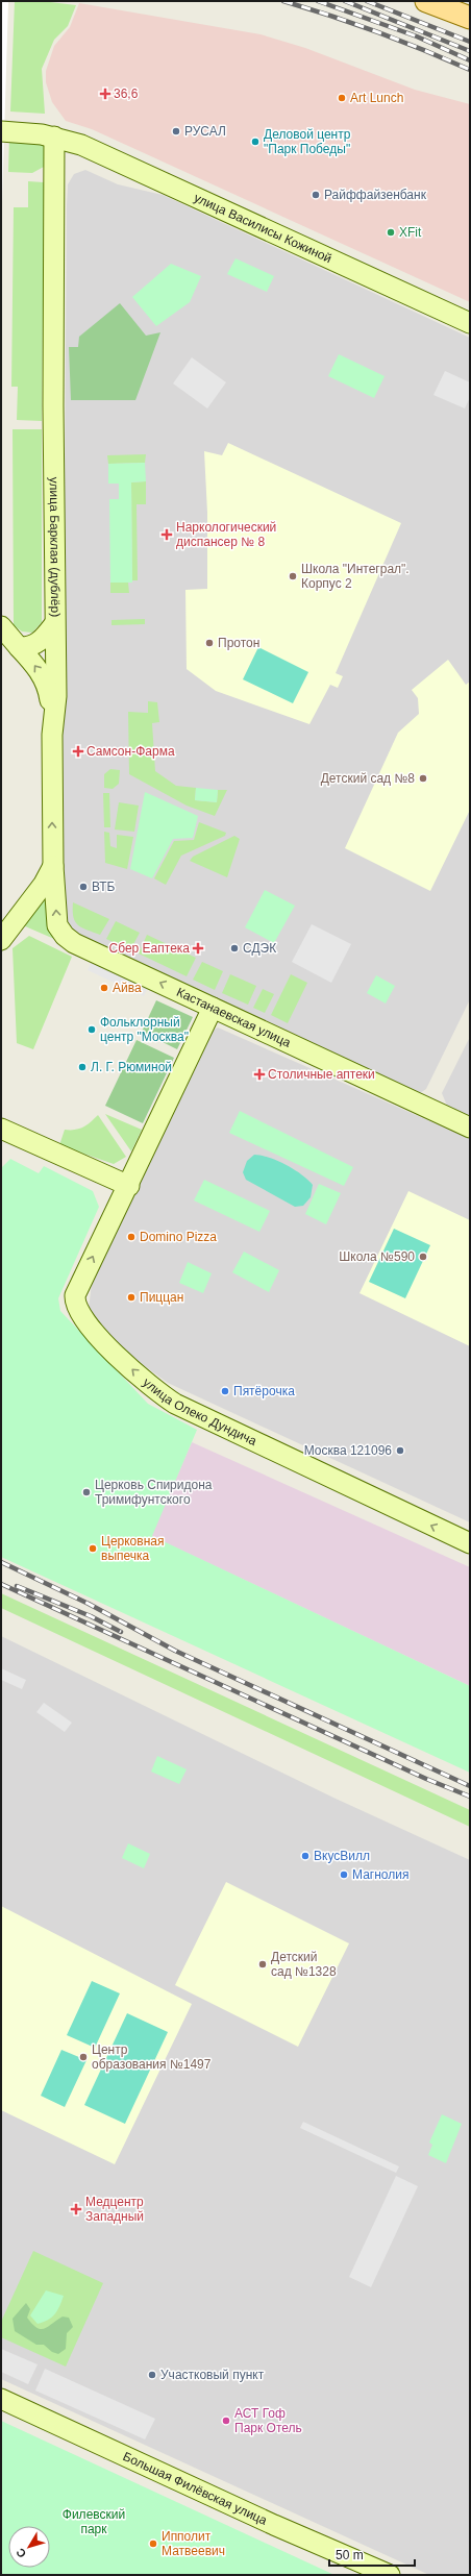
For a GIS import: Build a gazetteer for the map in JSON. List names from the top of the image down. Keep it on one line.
{"streets":{"street":["улица Василисы Кожиной","улица Барклая (дублёр)","Кастанаевская улица","улица Олеко Дундича","Большая Филёвская улица"]},"crossings":[["улица Василисы Кожиной","улица Барклая (дублёр)"],["улица Барклая (дублёр)","Кастанаевская улица"],["Кастанаевская улица","улица Олеко Дундича"]],"one_way":["Кастанаевская улица","улица Олеко Дундича"],"parks":["Филевский парк"],"places":{"health":["36,6","Наркологический диспансер № 8","Самсон-Фарма","Сбер Еаптека","Столичные аптеки","Медцентр Западный"],"other":["Art Lunch","РУСАЛ","Деловой центр \"Парк Победы\"","Райффайзенбанк","XFit","Школа \"Интеграл\". Корпус 2","Протон","Детский сад №8","ВТБ","СДЭК","Айва","Фольклорный центр \"Москва\"","Л. Г. Рюминой","Domino Pizza","Школа №590","Пиццан","Пятёрочка","Москва 121096","Церковь Спиридона Тримифунтского","Церковная выпечка","ВкусВилл","Магнолия","Детский сад №1328","Центр образования №1497","Участковый пункт","АСТ Гоф Парк Отель","Ипполит Матвеевич"]},"scale_bar":"50 m","north":"bottom left"}
